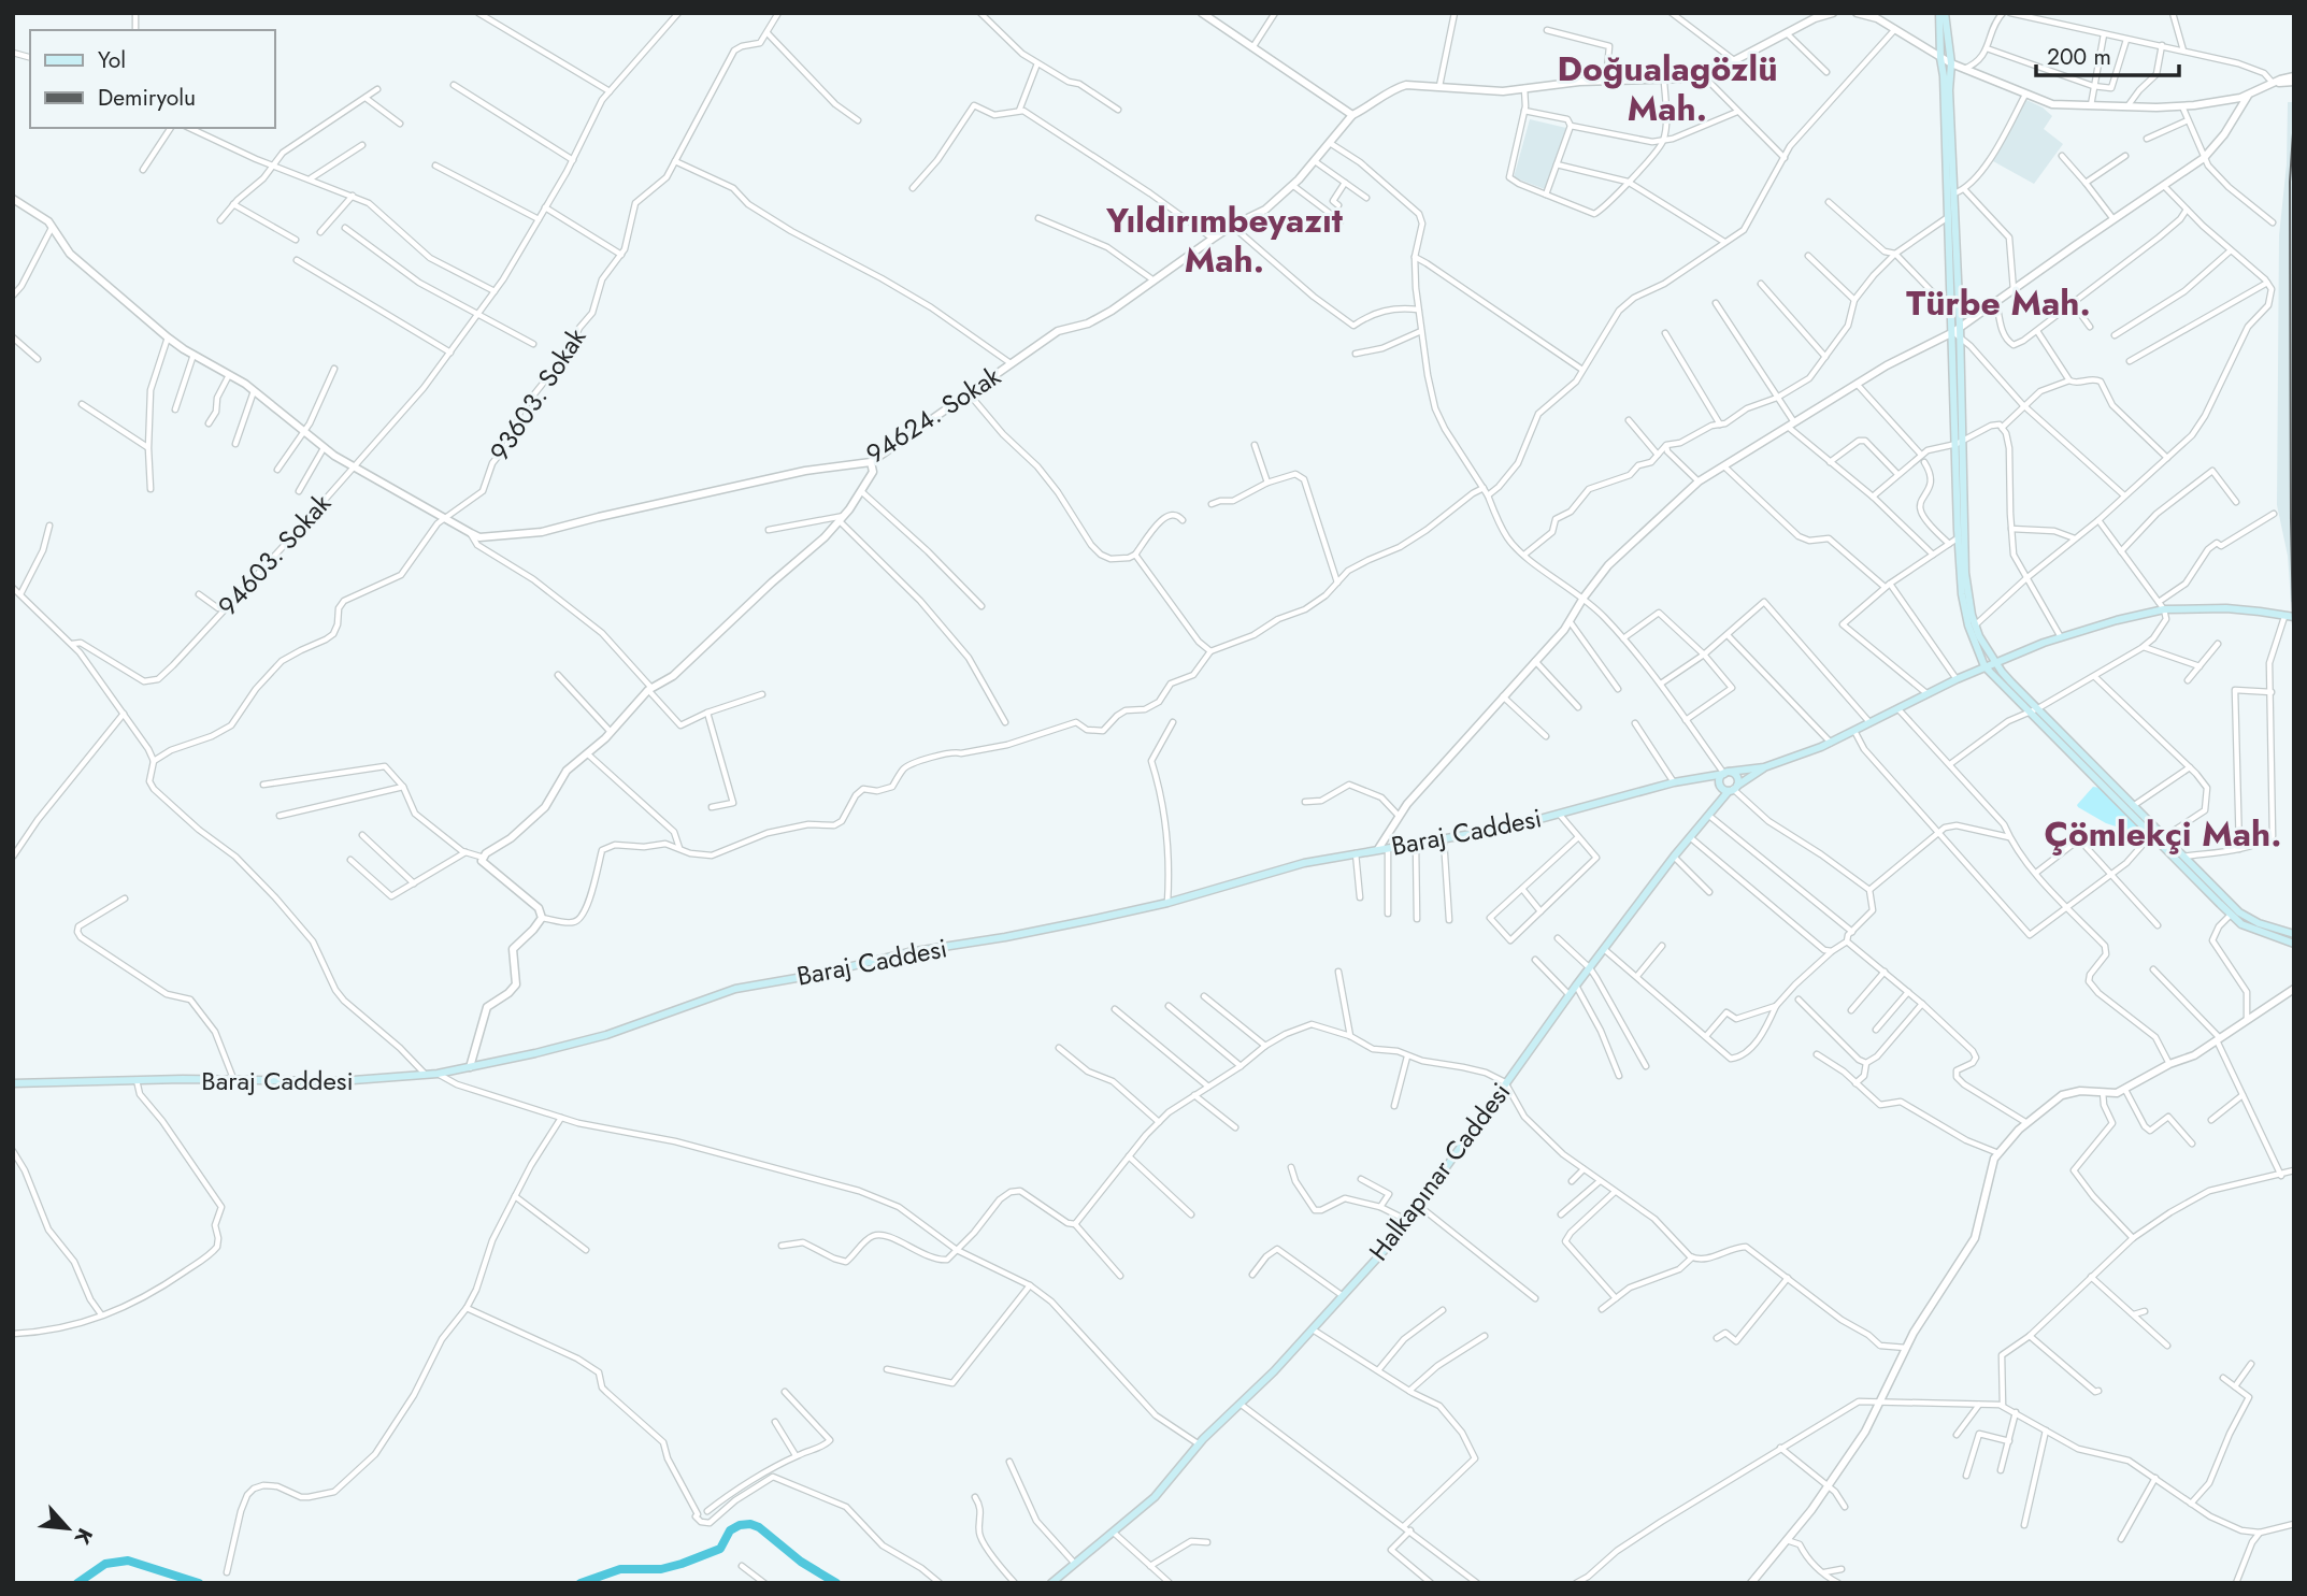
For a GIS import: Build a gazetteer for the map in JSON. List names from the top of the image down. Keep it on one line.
{"streets":{"main road":["Baraj Caddesi","Halkapınar Caddesi"],"street":["93603. Sokak","94624. Sokak","94603. Sokak"]},"crossings":[["93603. Sokak","94624. Sokak"],["94624. Sokak","94603. Sokak"],["Baraj Caddesi","Halkapınar Caddesi"]],"districts":["Doğualagözlü Mah.","Yıldırımbeyazıt Mah.","Türbe Mah.","Çömlekçi Mah."],"legend":["Yol","Demiryolu"],"scale_bar":"200 m","north":"bottom right"}
